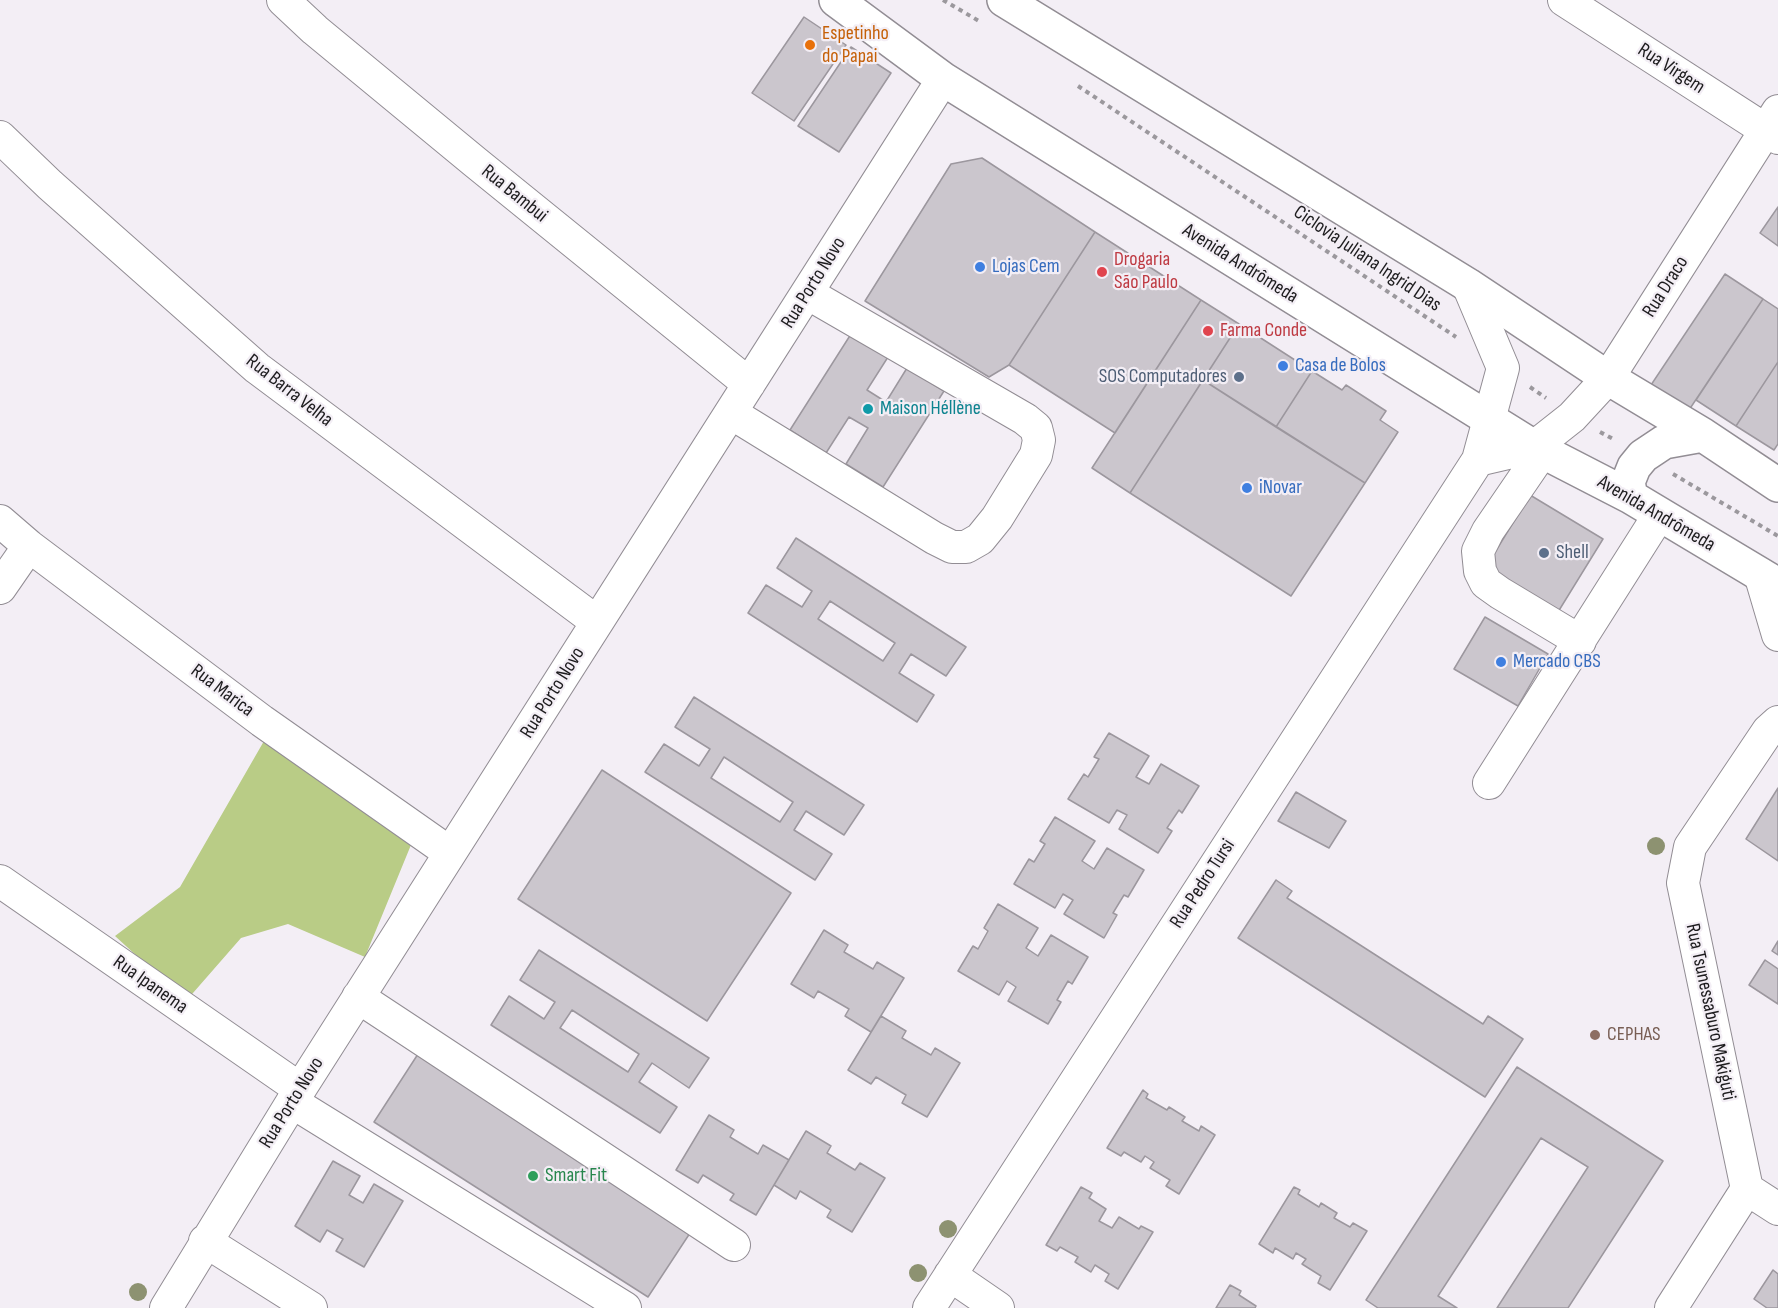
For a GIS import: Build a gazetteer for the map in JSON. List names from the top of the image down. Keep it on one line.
{"streets":{"main road":["Avenida Andrômeda"],"street":["Rua Virgem","Rua Bambui","Rua Porto Novo","Rua Draco","Rua Barra Velha","Rua Marica","Rua Pedro Tursi","Rua Ipanema","Rua Tsunessaburo Makiguti"],"path":["Ciclovia Juliana Ingrid Dias"]},"crossings":[["Rua Virgem","Rua Draco"],["Rua Bambui","Rua Porto Novo"],["Avenida Andrômeda","Rua Porto Novo"],["Avenida Andrômeda","Rua Draco"],["Avenida Andrômeda","Rua Pedro Tursi"],["Rua Porto Novo","Rua Barra Velha"],["Rua Porto Novo","Rua Marica"],["Rua Porto Novo","Rua Ipanema"]],"places":["Espetinho do Papai","Lojas Cem","Drogaria São Paulo","Farma Conde","Casa de Bolos","SOS Computadores","Maison Héllène","iNovar","Shell","Mercado CBS","CEPHAS","Smart Fit"]}
